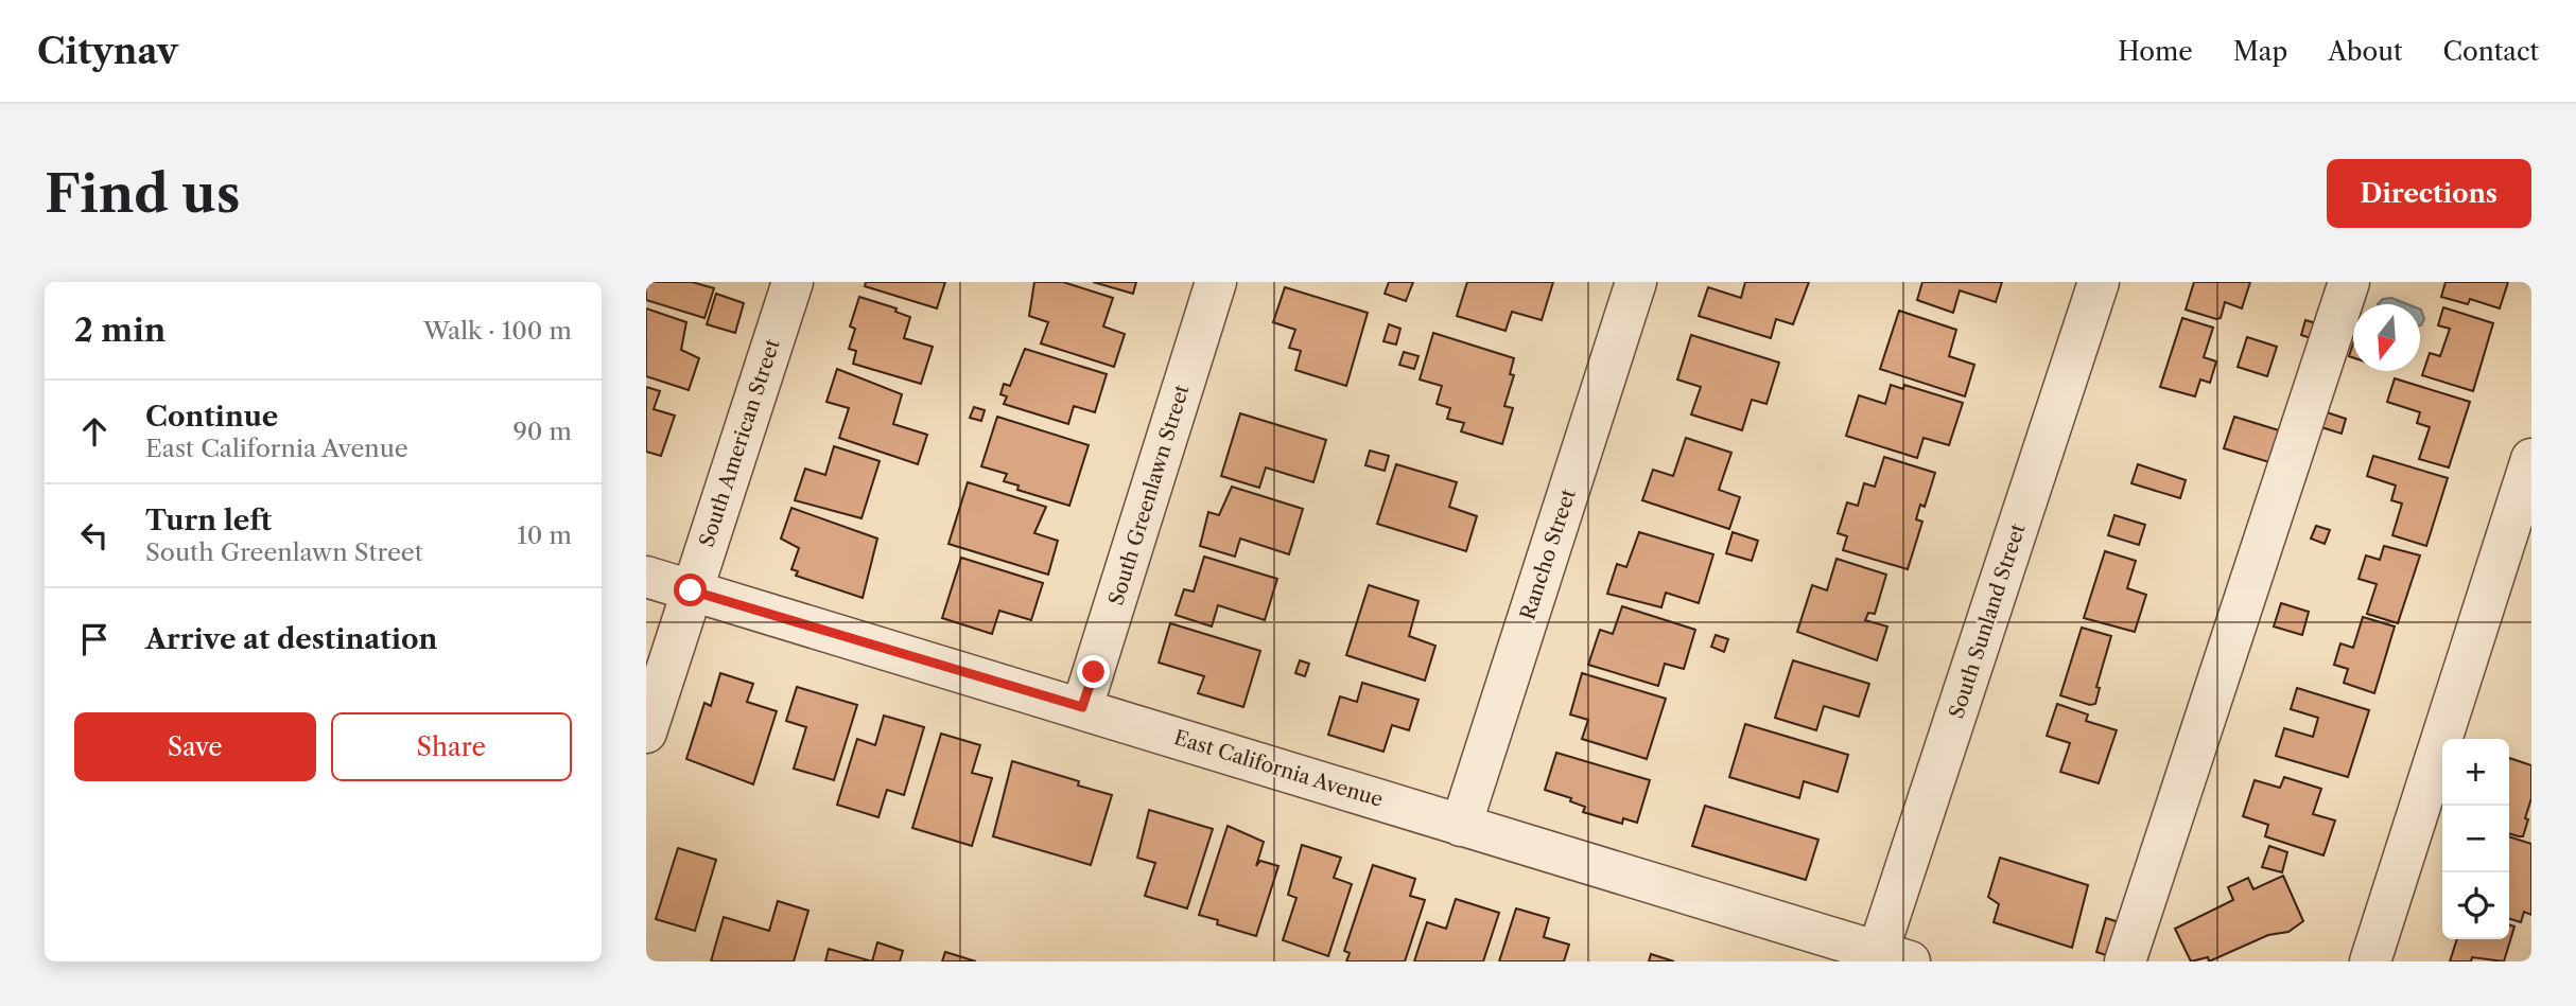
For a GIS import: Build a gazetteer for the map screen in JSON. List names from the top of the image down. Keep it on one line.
{"streets":{"street":["South American Street","South Greenlawn Street","Rancho Street","South Sunland Street","East California Avenue"]},"crossings":[["South American Street","East California Avenue"],["South Greenlawn Street","East California Avenue"],["Rancho Street","East California Avenue"],["South Sunland Street","East California Avenue"]],"north":"bottom","page":{"header":"Citynav","nav":["Home","Map","About","Contact"],"buttons":["Directions",["Save","Share"]],"title":"Find us","heading":["2 min","Walk · 100 m"],"list":[["Continue","East California Avenue","90 m"],["Turn left","South Greenlawn Street","10 m"],"Arrive at destination"],"map_buttons":["+","−"]}}
